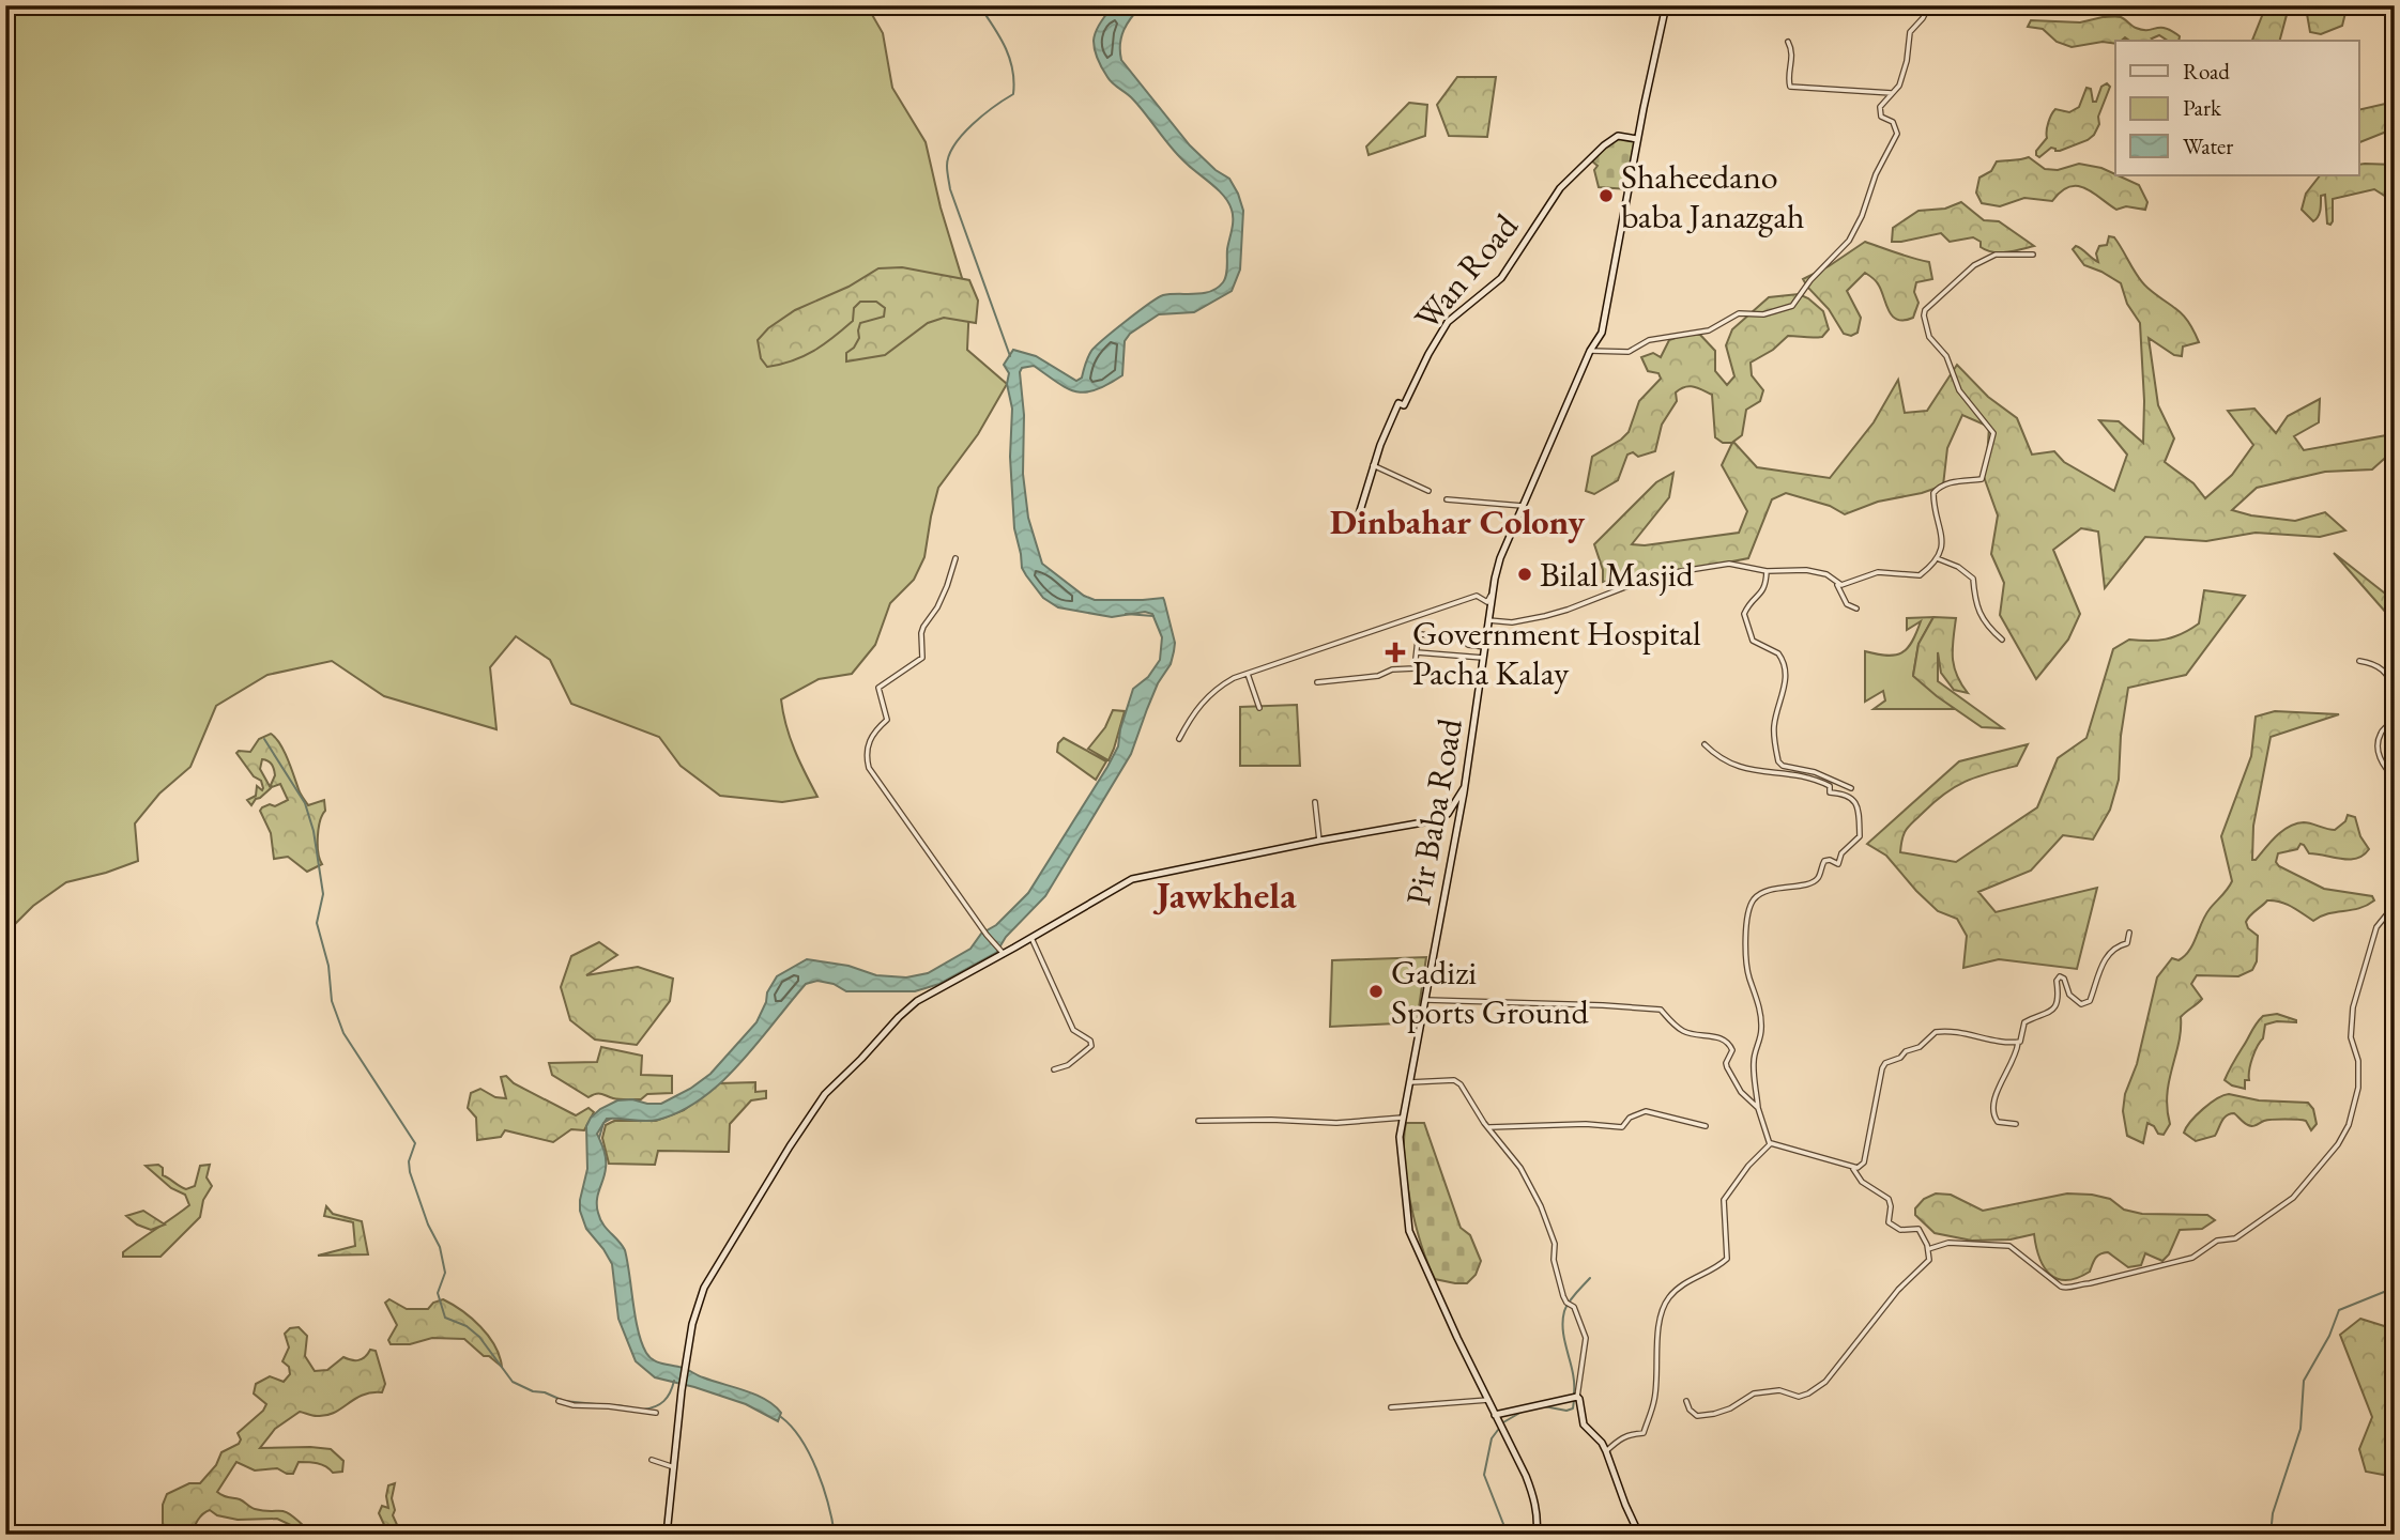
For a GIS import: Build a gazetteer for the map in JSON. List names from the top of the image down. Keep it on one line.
{"streets":{"main road":["Wan Road","Pir Baba Road"]},"crossings":[["Wan Road","Pir Baba Road"]],"districts":["Dinbahar Colony","Jawkhela"],"places":{"other":["Shaheedano baba Janazgah","Bilal Masjid","Gadizi Sports Ground"],"health":["Government Hospital Pacha Kalay"]},"legend":["Road","Park","Water"]}
